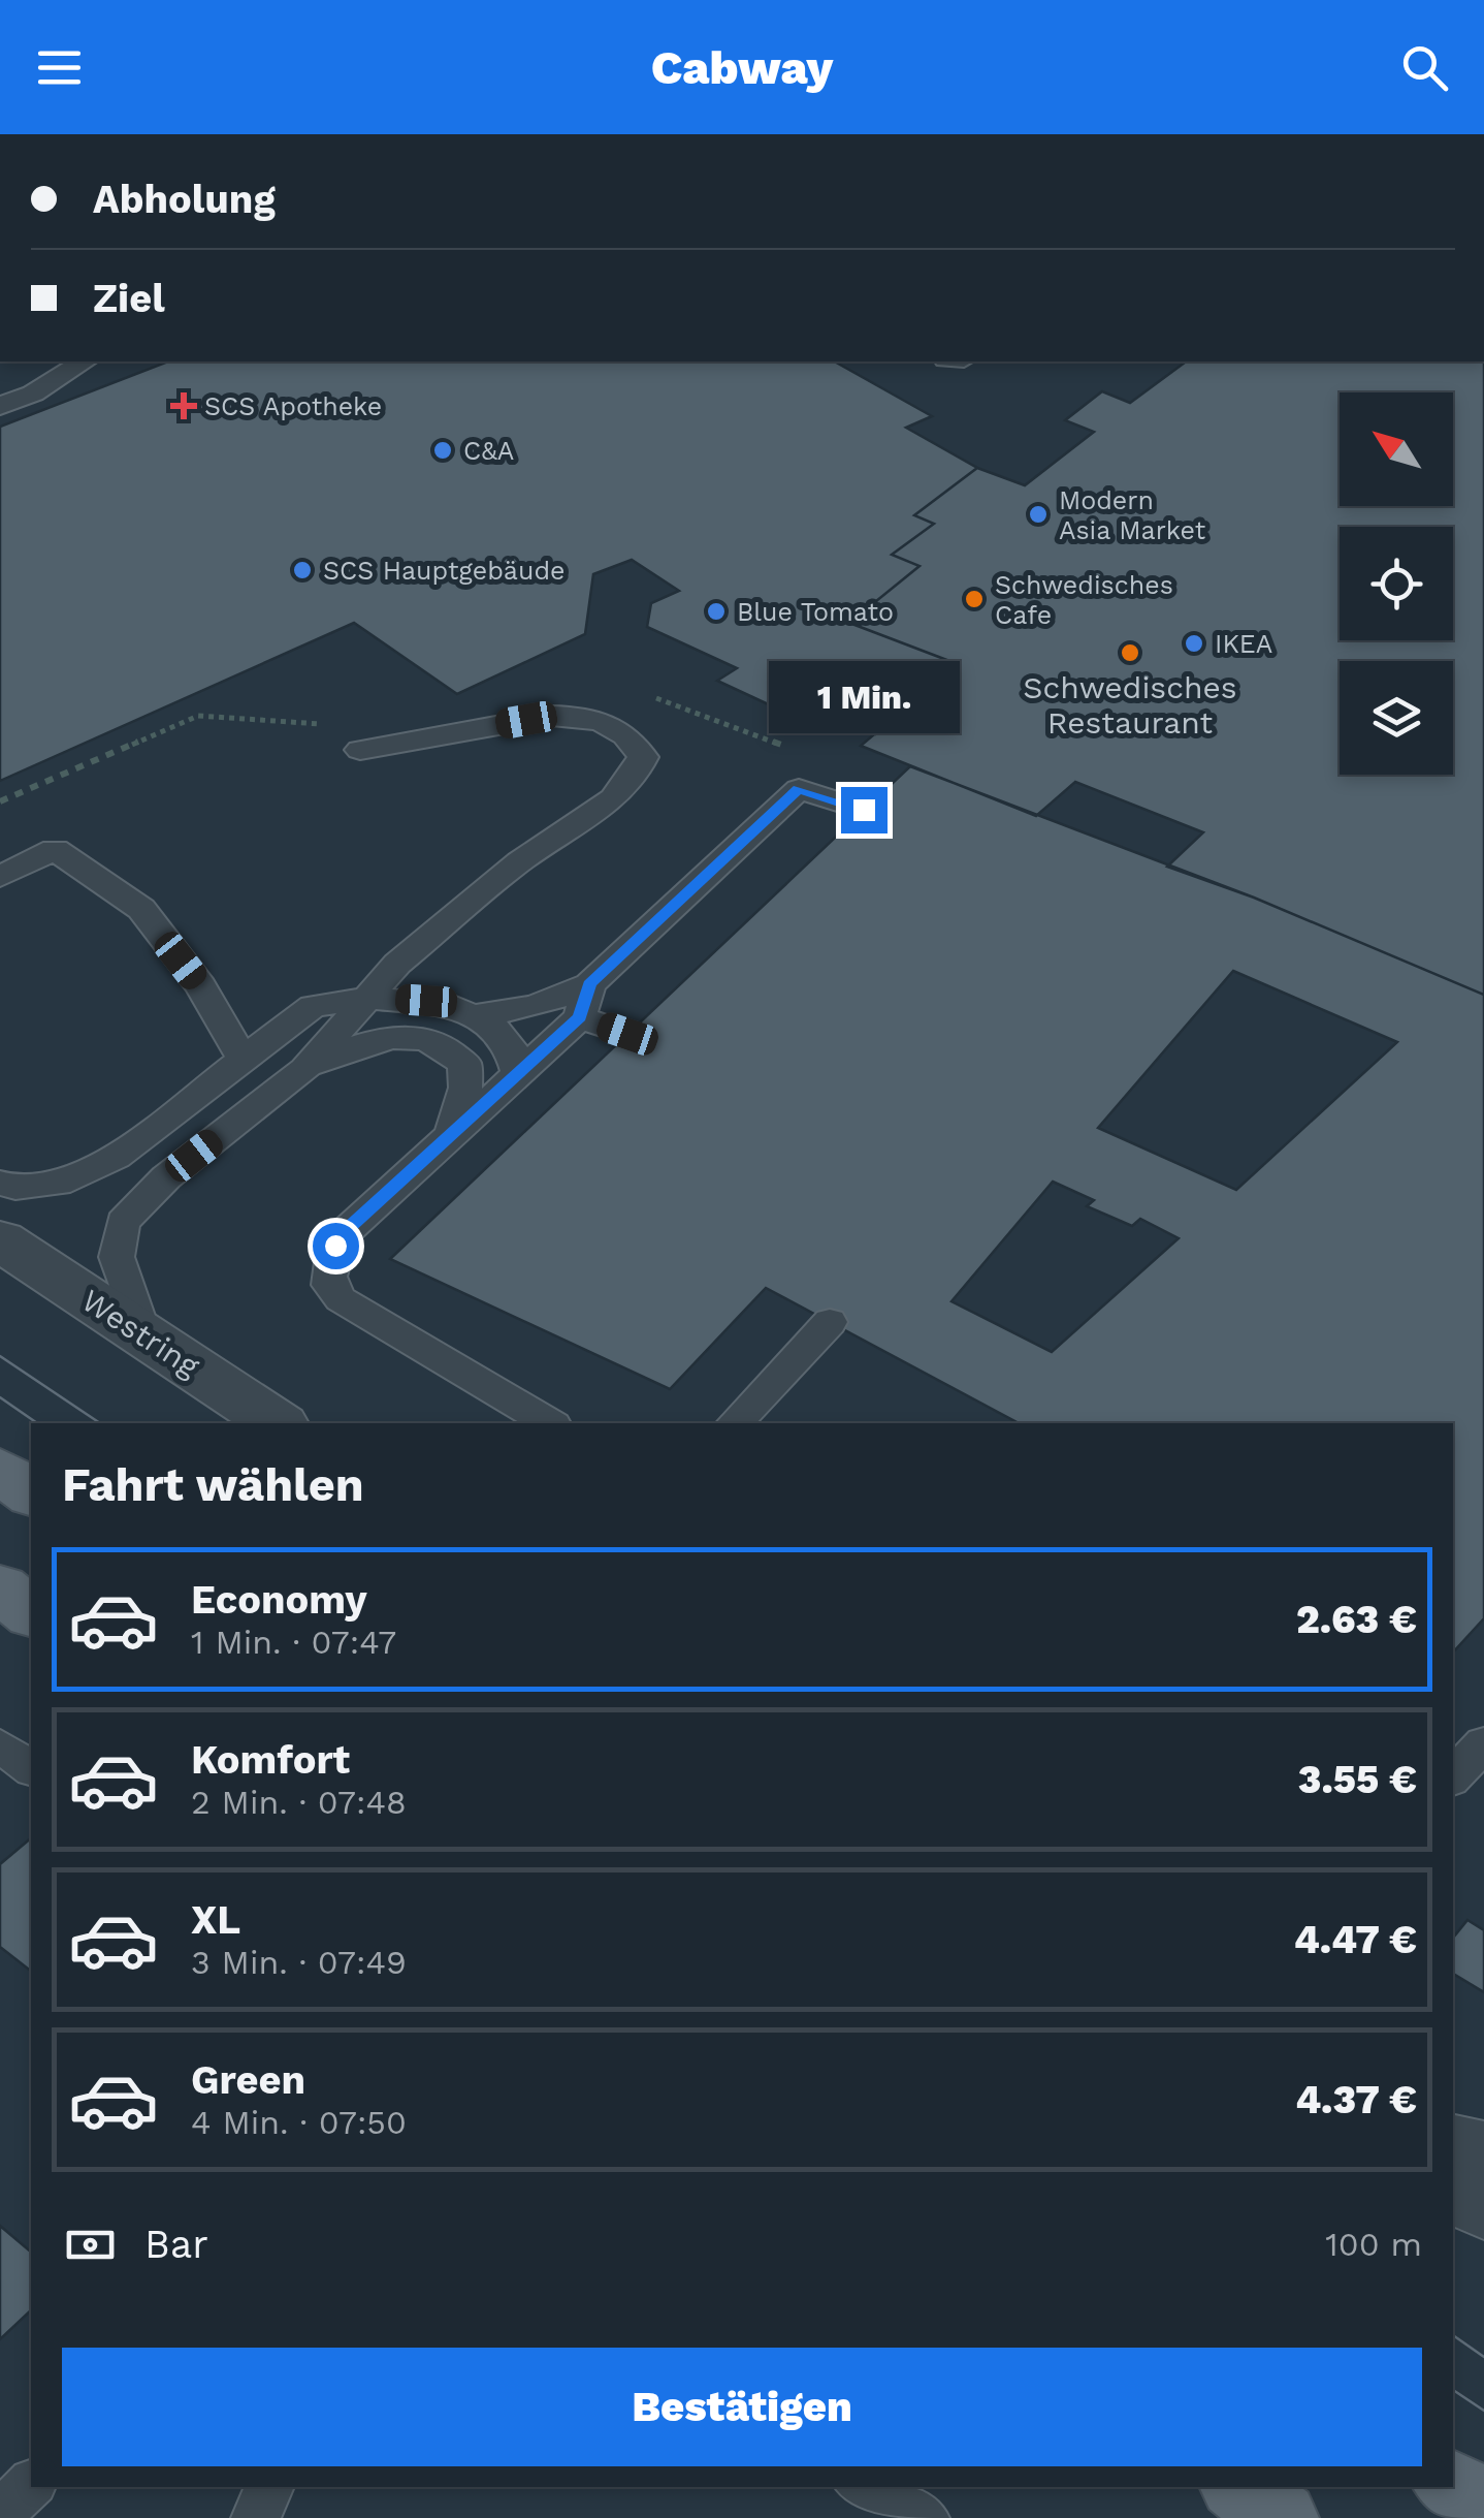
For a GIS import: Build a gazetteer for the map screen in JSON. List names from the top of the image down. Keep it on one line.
{"streets":{"street":["Westring"]},"places":{"health":["SCS Apotheke"],"other":["C&A","Modern Asia Market","SCS Hauptgebäude","Schwedisches Cafe","Blue Tomato","IKEA","Schwedisches Restaurant"]},"north":"top left","page":{"header":"Cabway","banner":["Abholung","Ziel"],"bubble":"1 Min.","heading":"Fahrt wählen","list":[{"name":"Economy","note":"1 Min. · 07:47","value":"2.63 €"},{"name":"Komfort","note":"2 Min. · 07:48","value":"3.55 €"},{"name":"XL","note":"3 Min. · 07:49","value":"4.47 €"},{"name":"Green","note":"4 Min. · 07:50","value":"4.37 €"}],"pay":["Bar","100 m"],"buttons":"Bestätigen"}}
